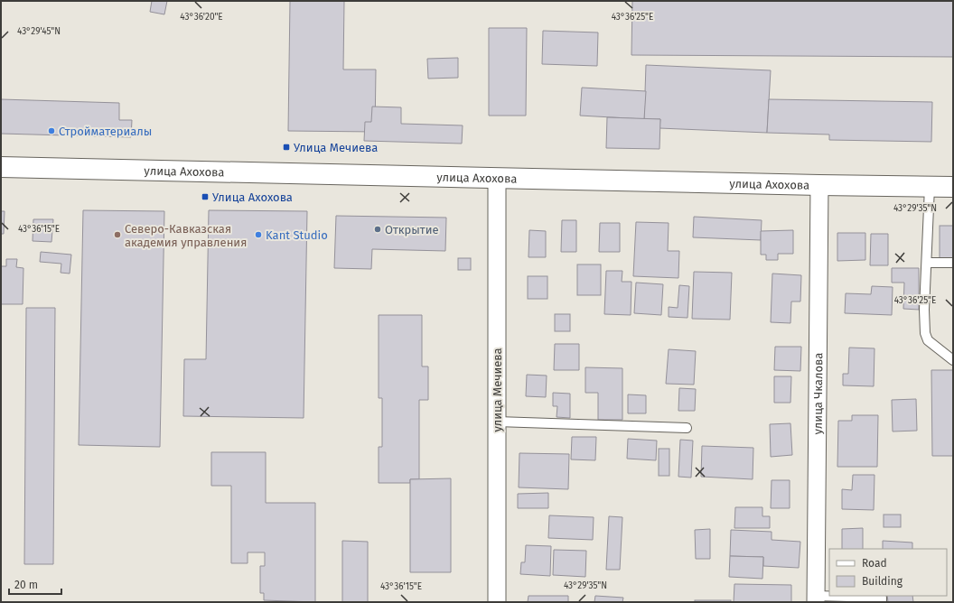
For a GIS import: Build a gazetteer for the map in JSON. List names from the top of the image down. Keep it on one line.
{"streets":{"main road":["улица Ахохова"],"street":["улица Мечиева","улица Чкалова"]},"crossings":[["улица Ахохова","улица Мечиева"],["улица Ахохова","улица Чкалова"]],"places":{"other":["Стройматериалы","Открытие","Северо-Кавказская академия управления","Kant Studio"],"transit":["Улица Мечиева","Улица Ахохова"]},"legend":["Road","Building"],"scale_bar":"20 m","coordinates":["43°36'20\"E","43°36'25\"E","43°29'45\"N","43°29'35\"N","43°36'15\"E"]}
